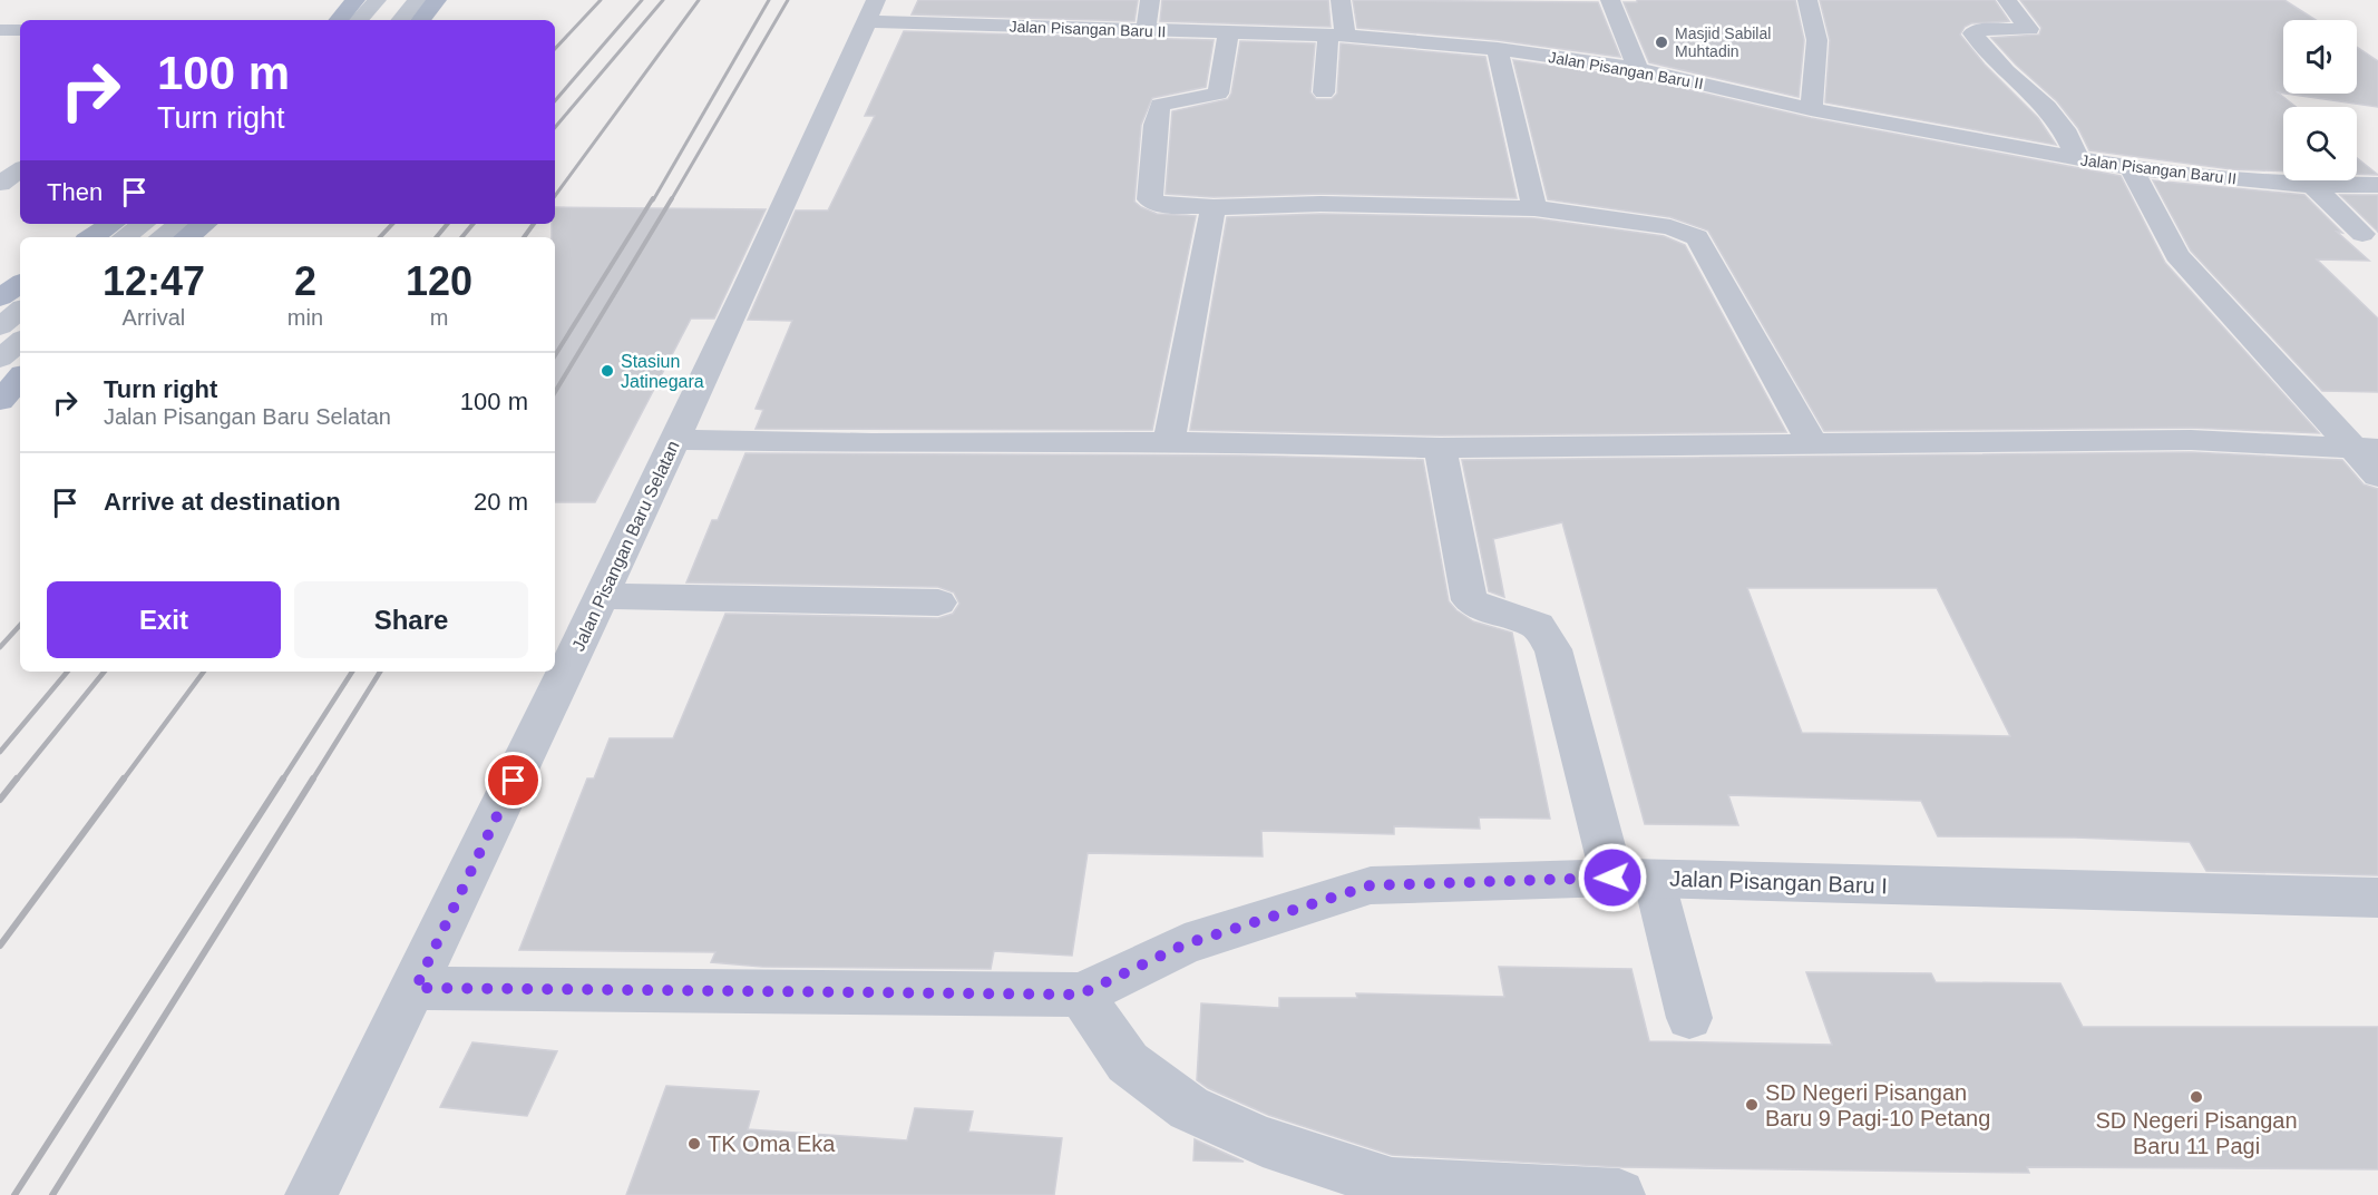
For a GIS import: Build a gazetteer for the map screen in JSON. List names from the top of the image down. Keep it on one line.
{"streets":{"street":["Jalan Pisangan Baru II","Jalan Pisangan Baru Selatan","Jalan Pisangan Baru I"]},"crossings":[["Jalan Pisangan Baru II","Jalan Pisangan Baru Selatan"],["Jalan Pisangan Baru Selatan","Jalan Pisangan Baru I"]],"places":["Masjid Sabilal Muhtadin","Stasiun Jatinegara","SD Negeri Pisangan Baru 11 Pagi","SD Negeri Pisangan Baru 9 Pagi-10 Petang","TK Oma Eka"],"page":{"turn":["100 m","Turn right"],"then":"Then","eta":["12:47","Arrival","2","min","120","m"],"list":[{"name":"Turn right","note":"Jalan Pisangan Baru Selatan","value":"100 m"},{"name":"Arrive at destination","value":"20 m"}],"buttons":["Exit","Share"]}}
